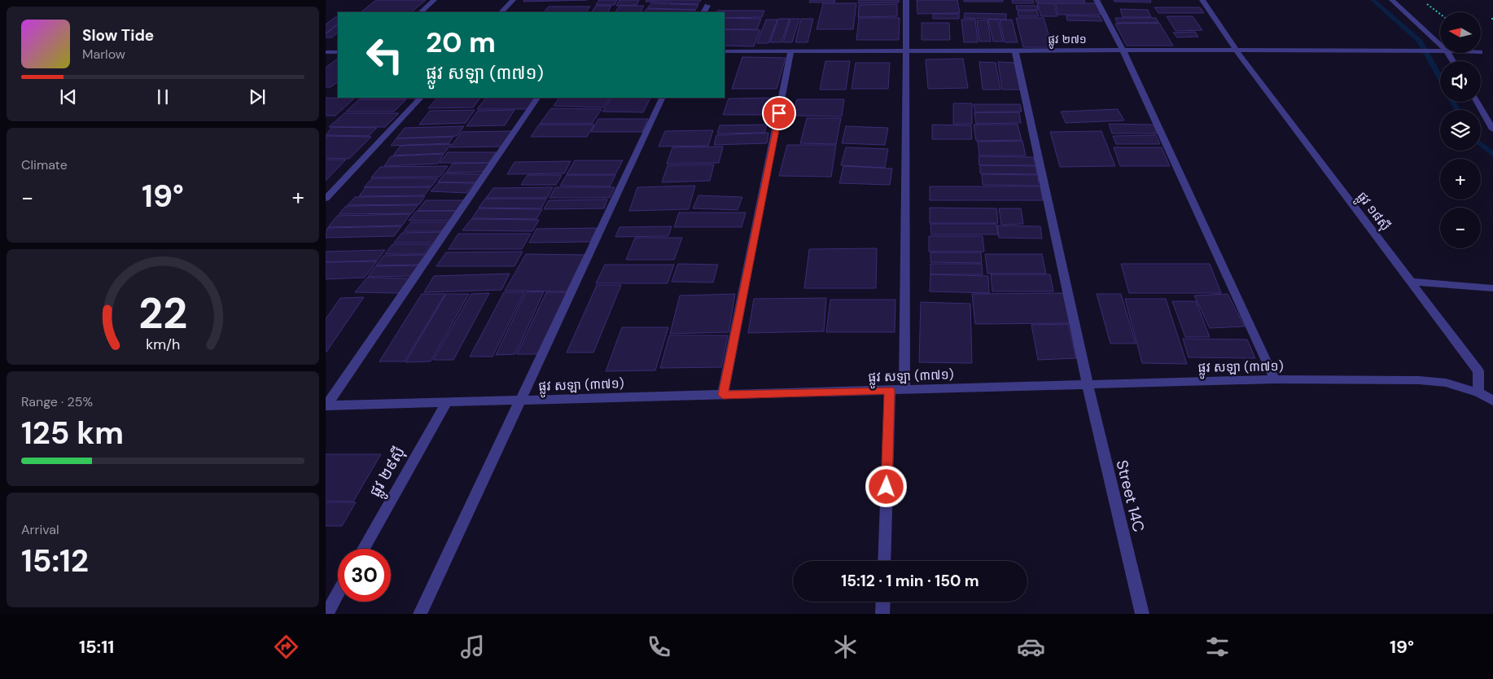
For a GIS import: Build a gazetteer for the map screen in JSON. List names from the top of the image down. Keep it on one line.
{"streets":{"street":["ផ្លូវ ២៧១","ផ្លូវ ១៨ស៊ី","ផ្លូវ សឡា (៣៧១)","ផ្លូវ ២៩ស៊ី","Street 14C"]},"crossings":[["ផ្លូវ ២៧១","ផ្លូវ ១៨ស៊ី"],["ផ្លូវ ២៧១","Street 14C"],["ផ្លូវ ១៨ស៊ី","ផ្លូវ សឡា (៣៧១)"],["ផ្លូវ សឡា (៣៧១)","ផ្លូវ ២៩ស៊ី"],["ផ្លូវ សឡា (៣៧១)","Street 14C"]],"north":"left","page":{"map_buttons":["+","−"],"turn":["20 m","ផ្លូវ សឡា (៣៧១)"],"song":["Slow Tide","Marlow"],"tile":["Climate",["Range · 25%","125 km"],["Arrival","15:12"]],"heat":["−","19°","+"],"limit":"30","trip":"15:12 · 1 min · 150 m","tabs":["15:11","19°"],"gauge":["22","km/h"]}}
